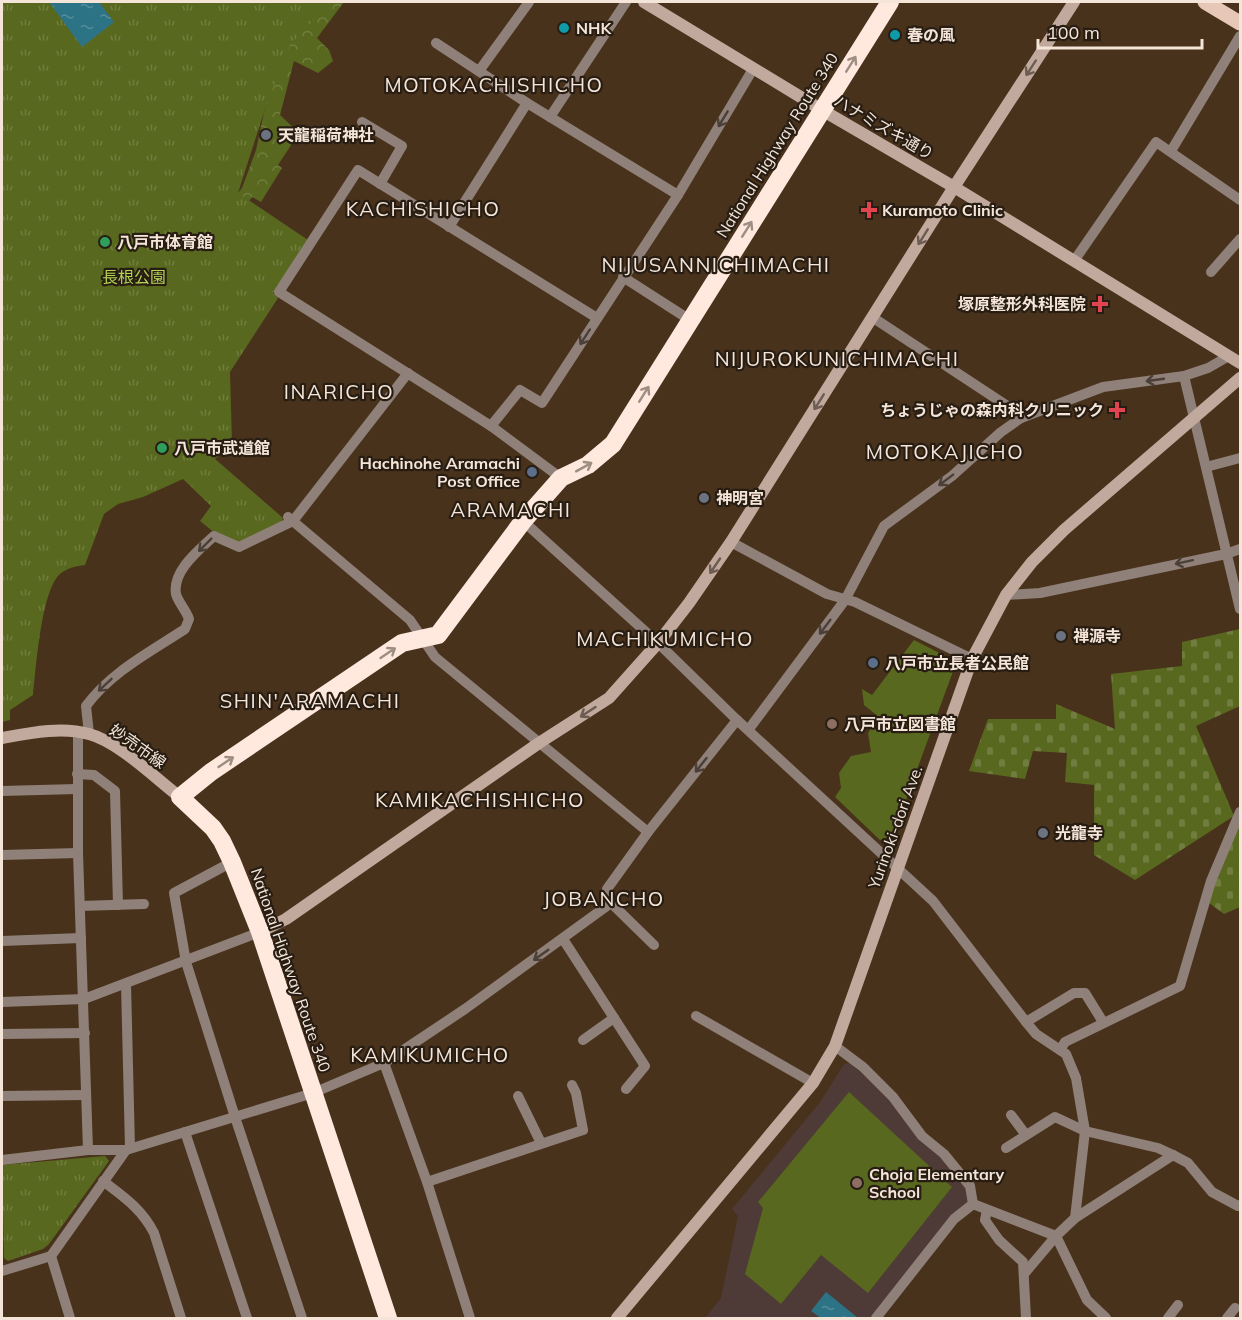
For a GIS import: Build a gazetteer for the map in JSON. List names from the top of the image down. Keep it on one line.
{"streets":{"highway":["National Highway Route 340"],"street":["ハナミズキ通り","妙売市線","Yurinoki-dori Ave."]},"crossings":[["ハナミズキ通り","National Highway Route 340"],["National Highway Route 340","妙売市線"]],"one_way":["National Highway Route 340"],"districts":["MOTOKACHISHICHO","KACHISHICHO","NIJUSANNICHIMACHI","NIJUROKUNICHIMACHI","INARICHO","MOTOKAJICHO","ARAMACHI","MACHIKUMICHO","SHIN'ARAMACHI","KAMIKACHISHICHO","JOBANCHO","KAMIKUMICHO"],"parks":["長根公園"],"places":{"other":["NHK","春の風","天龍稲荷神社","八戸市体育館","八戸市武道館","Hachinohe Aramachi Post Office","神明宮","禅源寺","八戸市立長者公民館","八戸市立図書館","光龍寺","Choja Elementary School"],"health":["Kuramoto Clinic","塚原整形外科医院","ちょうじゃの森内科クリニック"]},"scale_bar":"100 m"}
